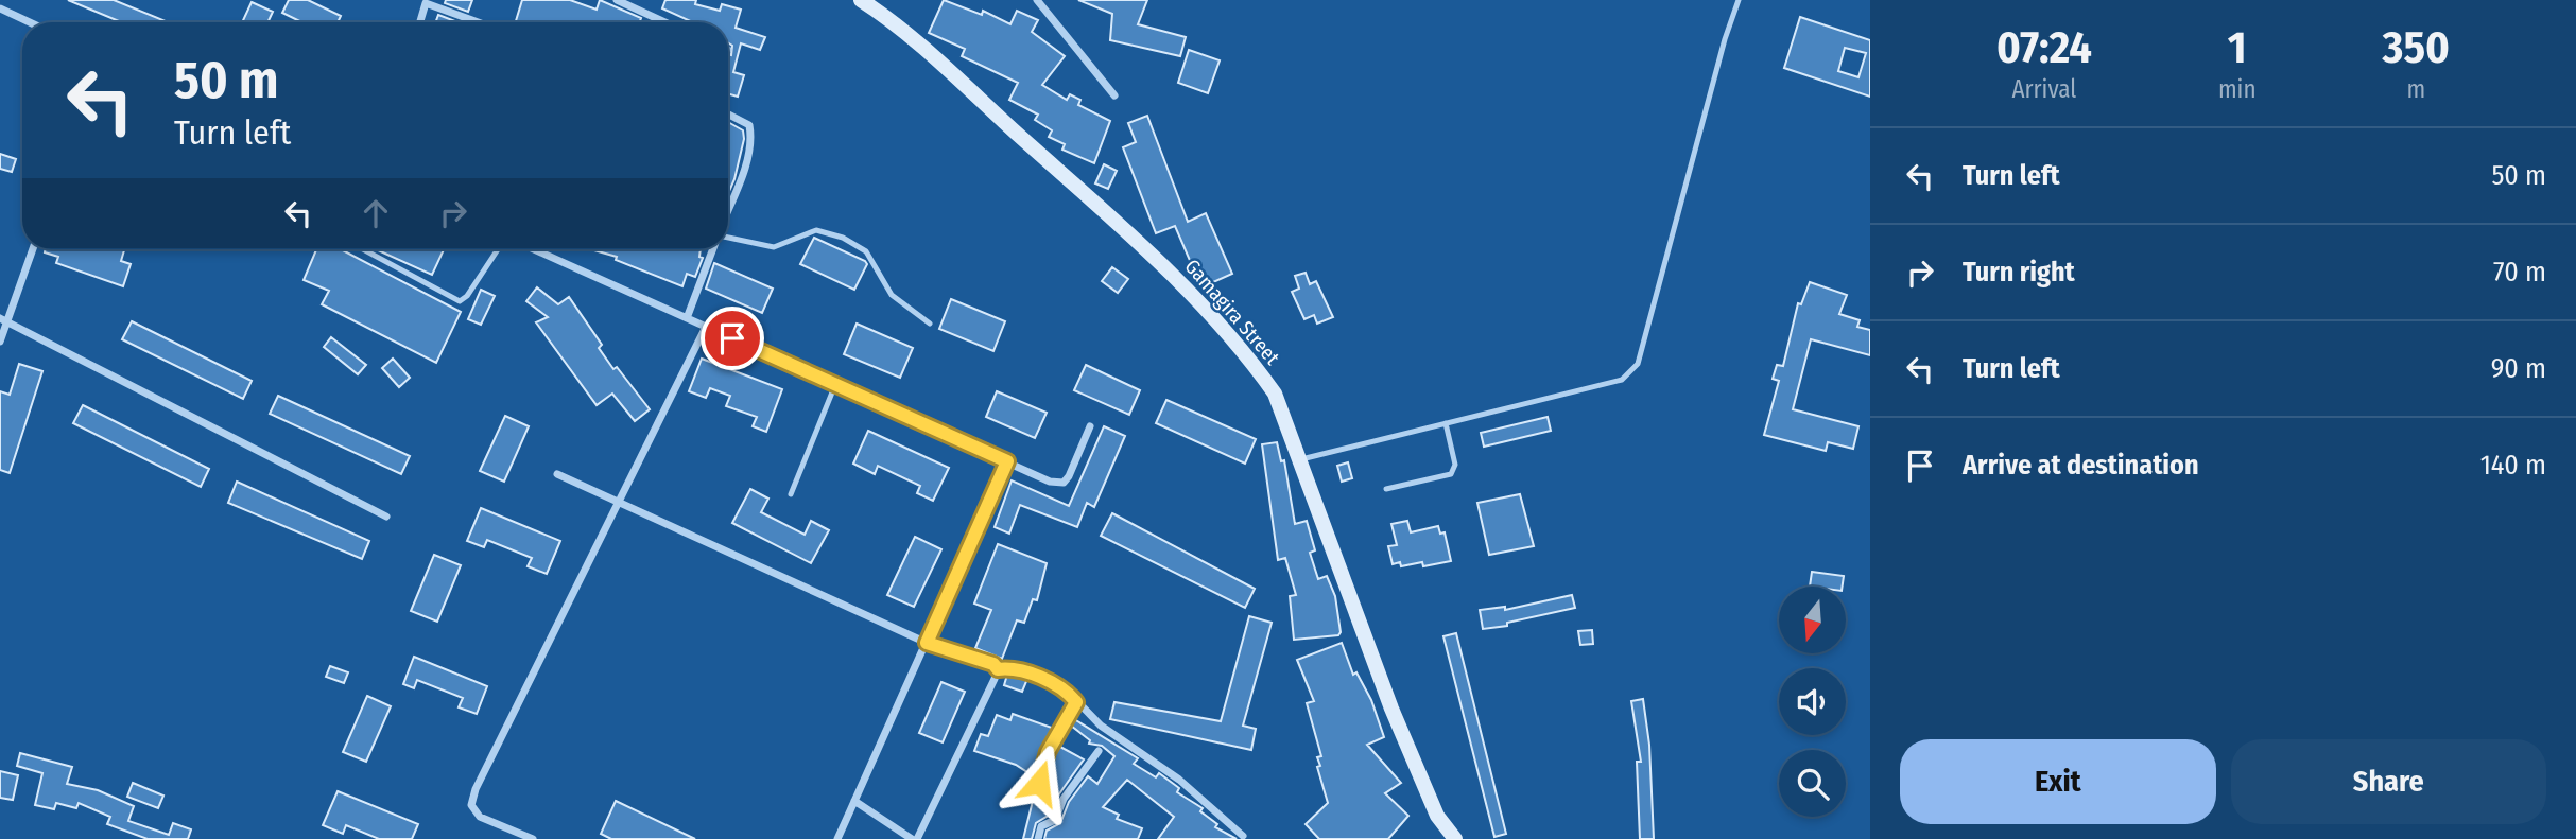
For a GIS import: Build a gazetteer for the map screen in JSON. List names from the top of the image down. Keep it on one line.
{"streets":{"street":["Gamagira Street"]},"north":"bottom","page":{"eta":["07:24","Arrival","1","min","350","m"],"turn":["50 m","Turn left"],"list":[{"name":"Turn left","value":"50 m"},{"name":"Turn right","value":"70 m"},{"name":"Turn left","value":"90 m"},{"name":"Arrive at destination","value":"140 m"}],"buttons":["Exit","Share"]}}
